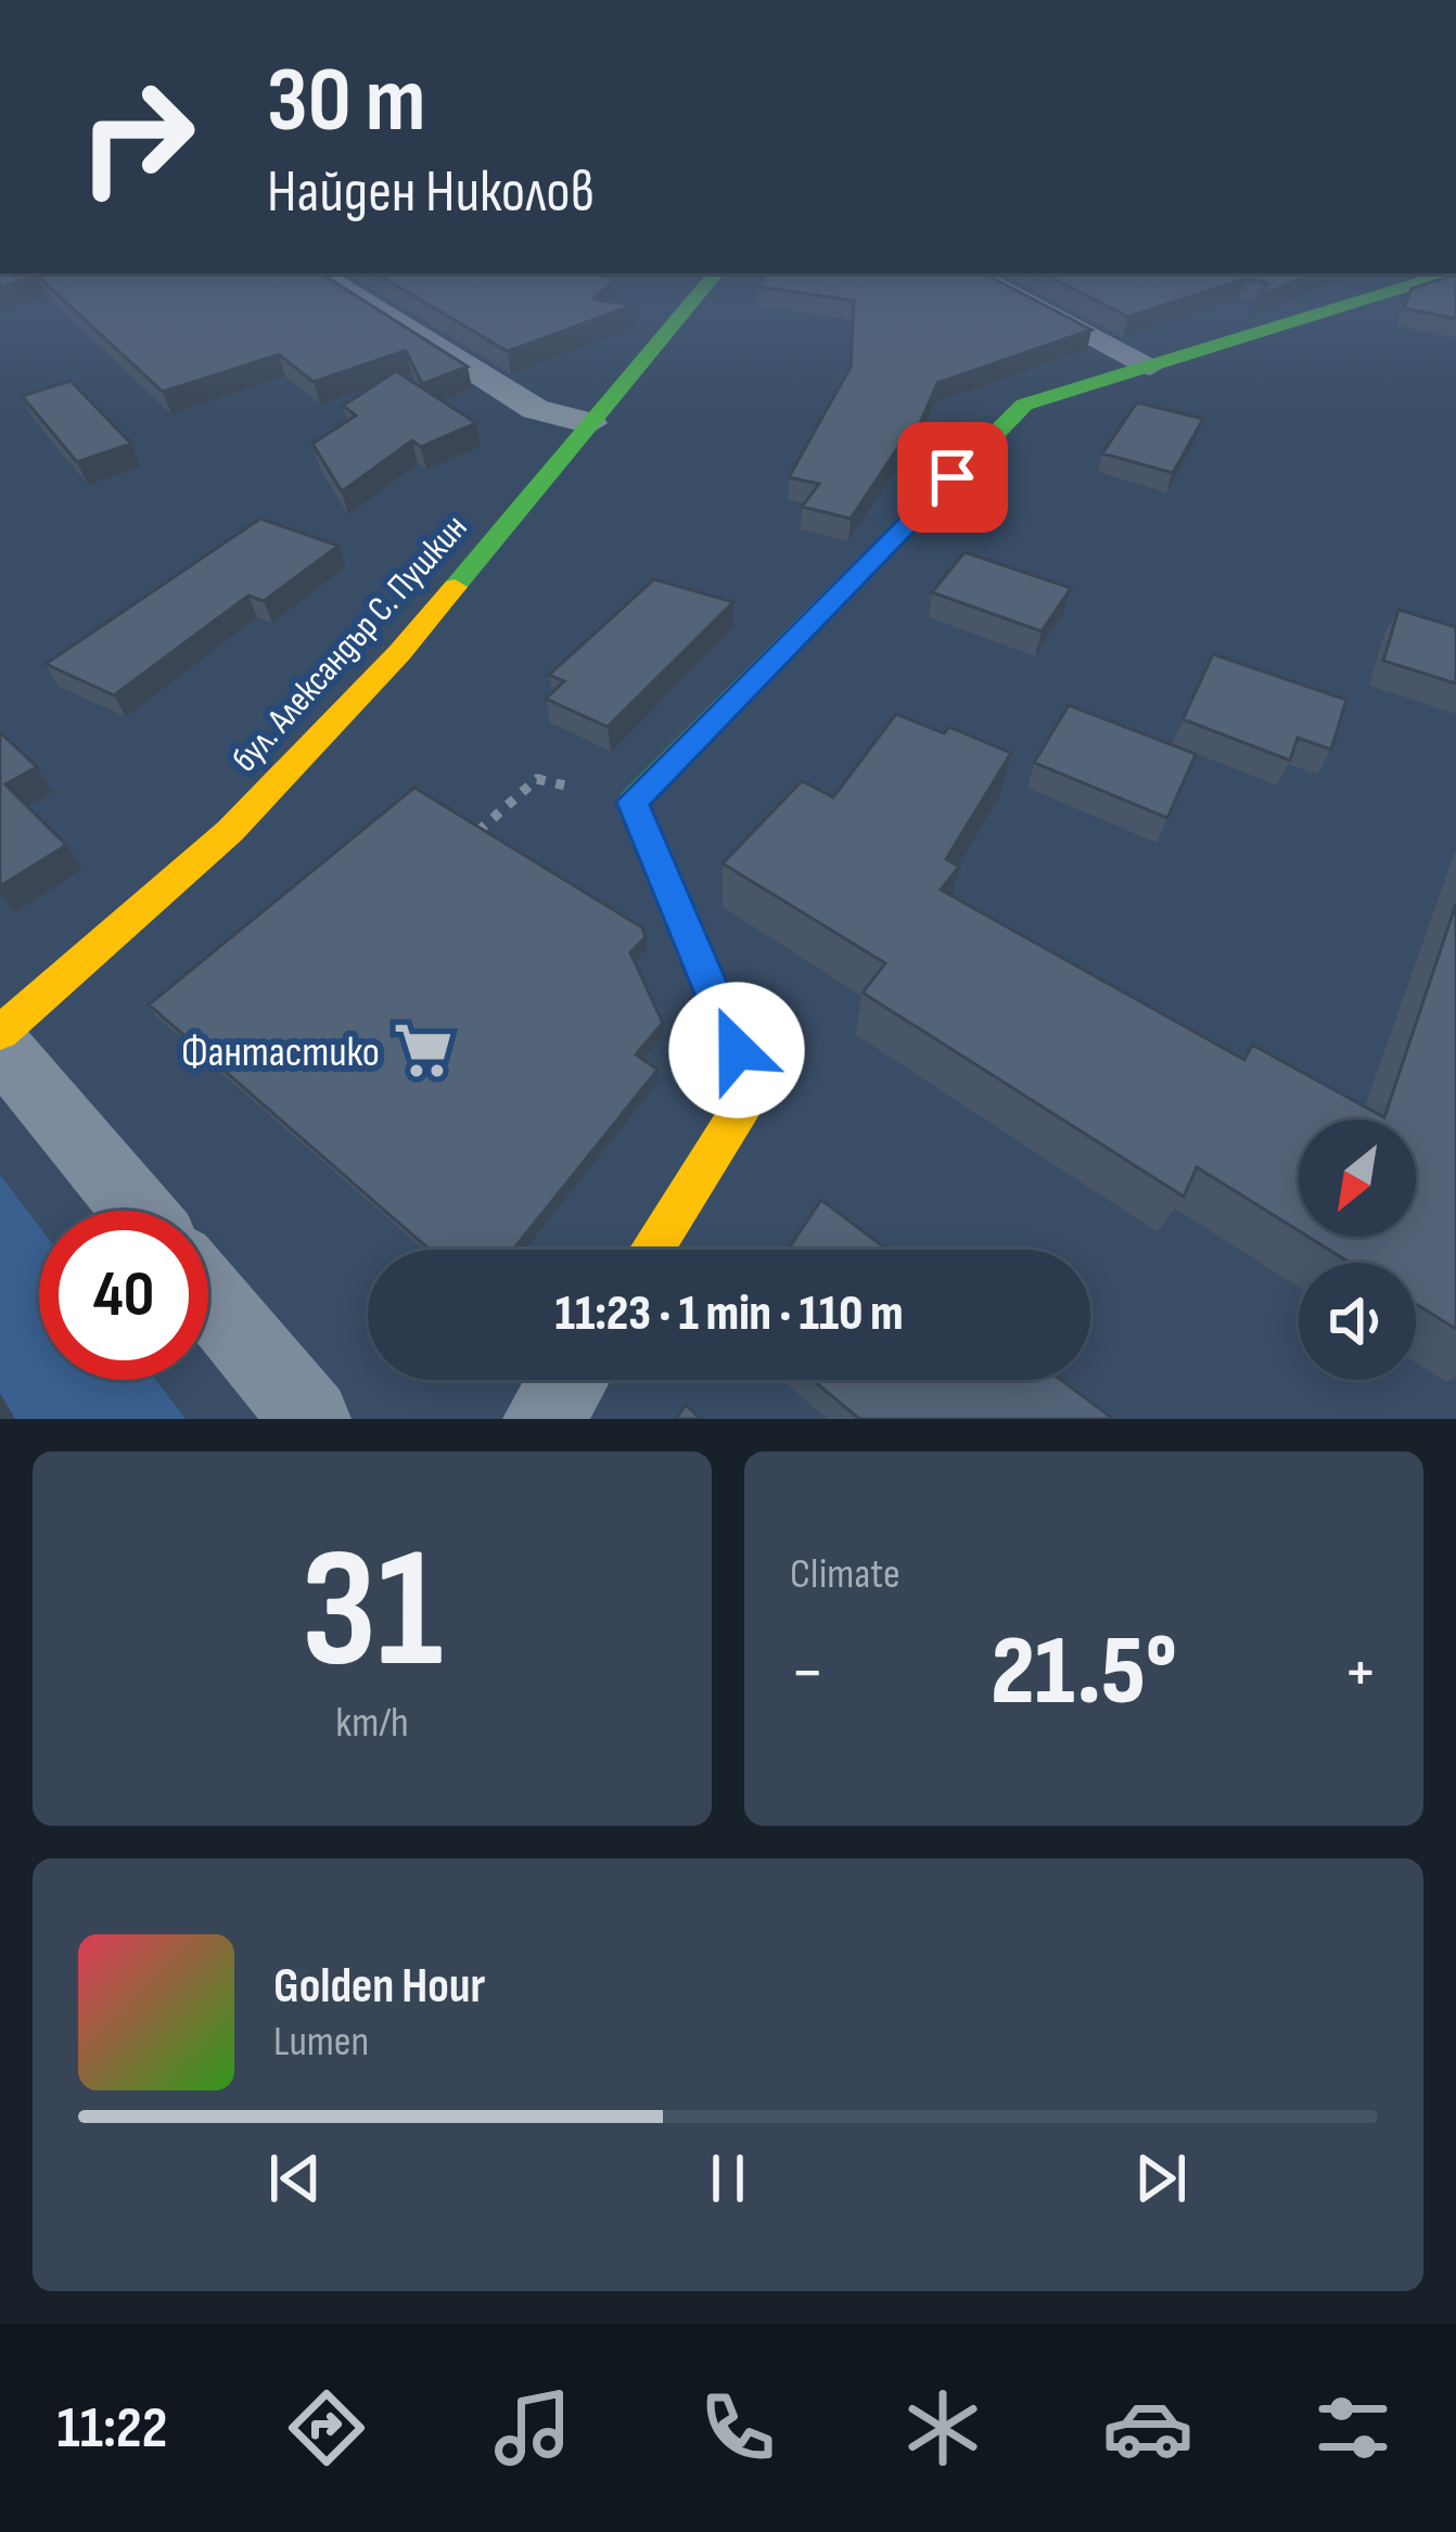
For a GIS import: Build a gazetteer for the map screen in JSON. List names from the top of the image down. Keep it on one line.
{"streets":{"street":["бул. Александър С. Пушкин"]},"places":{"supermarket":["Фантастико"]},"north":"bottom left","page":{"turn":["30 m","Найден Николов"],"limit":"40","trip":"11:23 · 1 min · 110 m","tile":[["31","km/h"],"Climate"],"heat":["−","21.5°","+"],"song":["Golden Hour","Lumen"],"tabs":"11:22"}}
